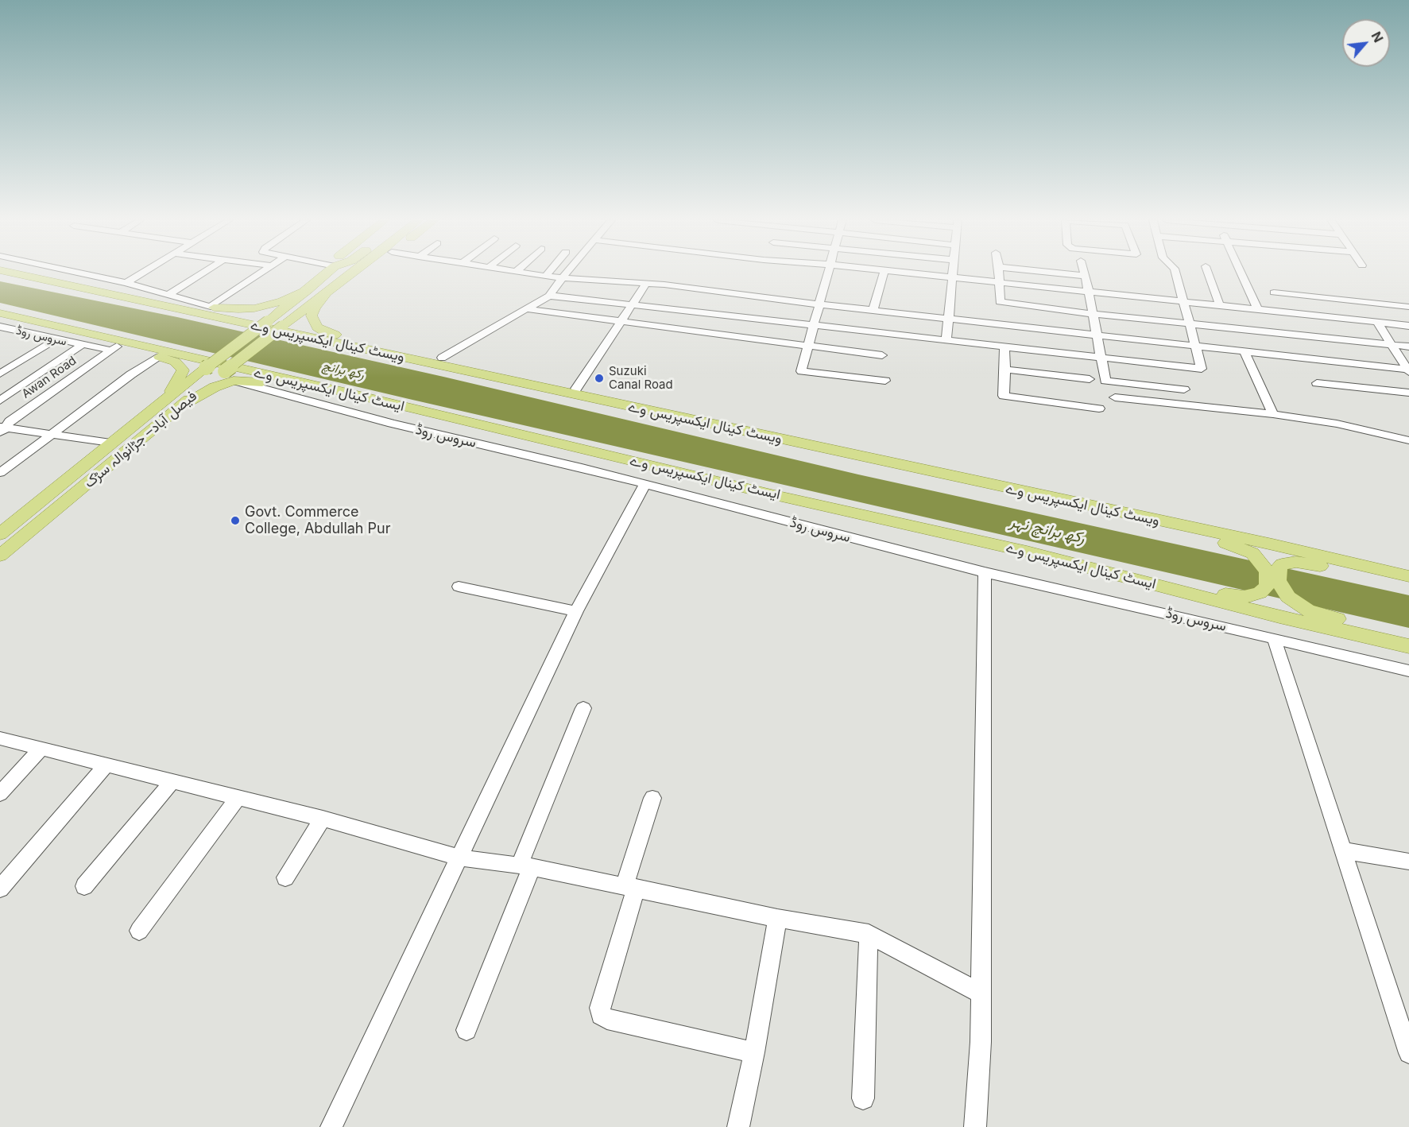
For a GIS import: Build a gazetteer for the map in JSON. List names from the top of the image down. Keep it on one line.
{"streets":{"main road":["ویسٹ کینال ایکسپریس وے","ایسٹ کینال ایکسپریس وے","فیصل آباد– جڑانوالہ سڑک"],"street":["سروس روڈ","Awan Road"]},"crossings":[["سروس روڈ","Awan Road"],["سروس روڈ","فیصل آباد– جڑانوالہ سڑک"]],"water":["رکھ برانچ","رکھ برانچ نہر"],"places":["Suzuki Canal Road","Govt. Commerce College, Abdullah Pur"],"north":"top right"}
